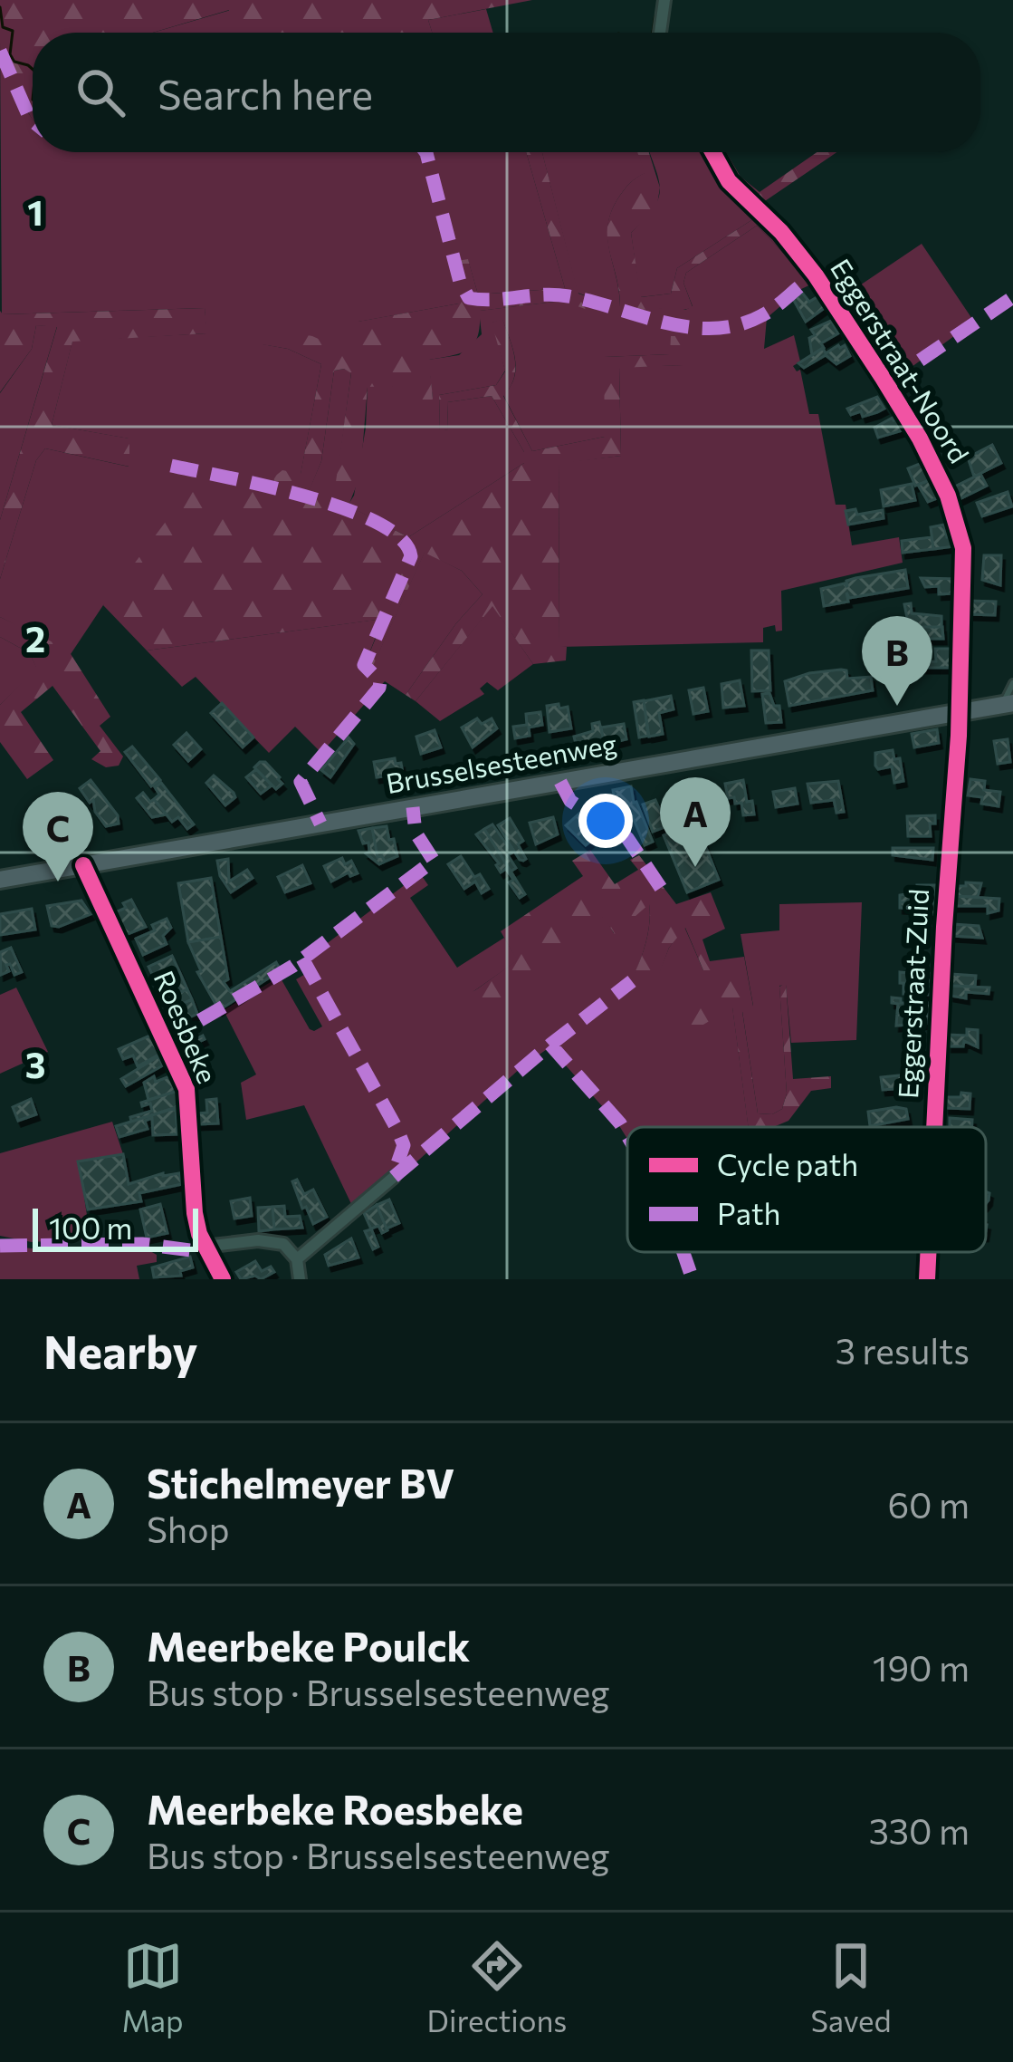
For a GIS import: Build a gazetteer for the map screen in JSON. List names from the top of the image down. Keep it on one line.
{"streets":{"main road":["Brusselsesteenweg"],"street":["Eggerstraat-Noord","Eggerstraat-Zuid","Roesbeke"]},"crossings":[["Eggerstraat-Noord","Brusselsesteenweg"],["Eggerstraat-Noord","Eggerstraat-Zuid"],["Brusselsesteenweg","Eggerstraat-Zuid"],["Brusselsesteenweg","Roesbeke"]],"legend":["Cycle path","Path"],"scale_bar":"100 m","page":{"search":"Search here","pins":["B","A","C"],"scale":"100 m","heading":["Nearby","3 results"],"list":[{"mark":"A","name":"Stichelmeyer BV","note":"Shop","value":"60 m"},{"mark":"B","name":"Meerbeke Poulck","note":"Bus stop · Brusselsesteenweg","value":"190 m"},{"mark":"C","name":"Meerbeke Roesbeke","note":"Bus stop · Brusselsesteenweg","value":"330 m"}],"nav":["Map","Directions","Saved"]},"grid":{"rows":["1","2","3"]}}
